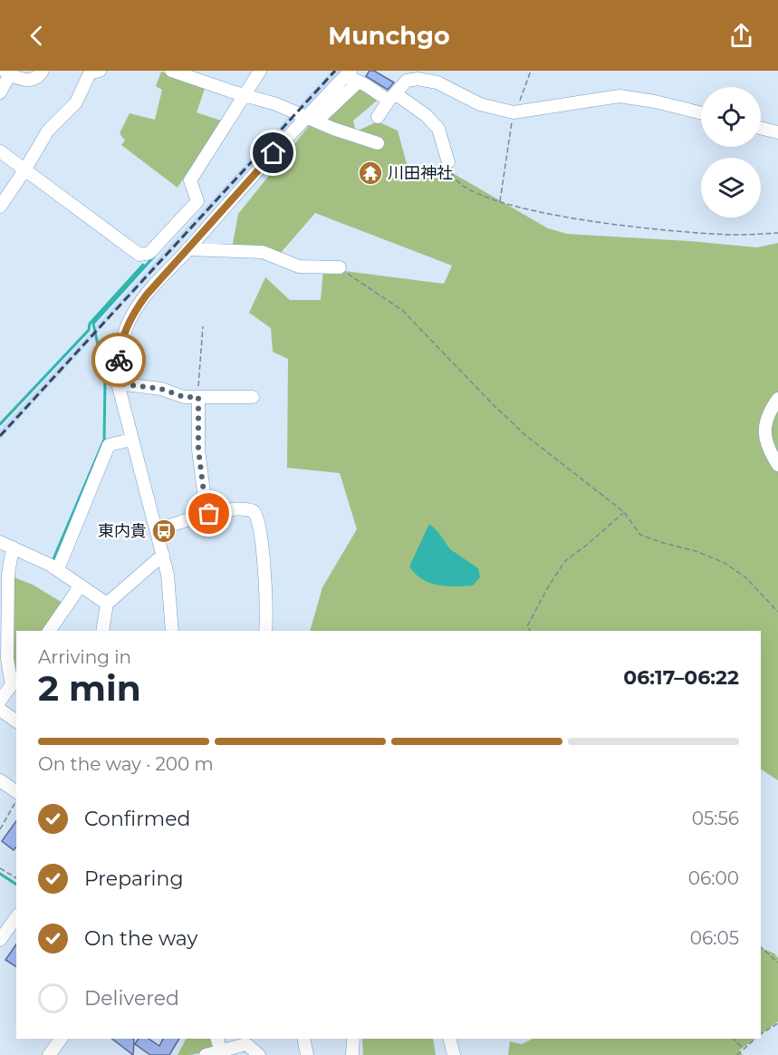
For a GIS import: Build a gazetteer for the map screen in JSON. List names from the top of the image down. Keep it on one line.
{"places":{"temple":["川田神社"],"bus stop":["東内貴"]},"page":{"header":"Munchgo","heading":["2 min","Arriving in","06:17–06:22"],"bar":"On the way · 200 m","list":[["Confirmed","05:56"],["Preparing","06:00"],["On the way","06:05"],"Delivered"]}}
